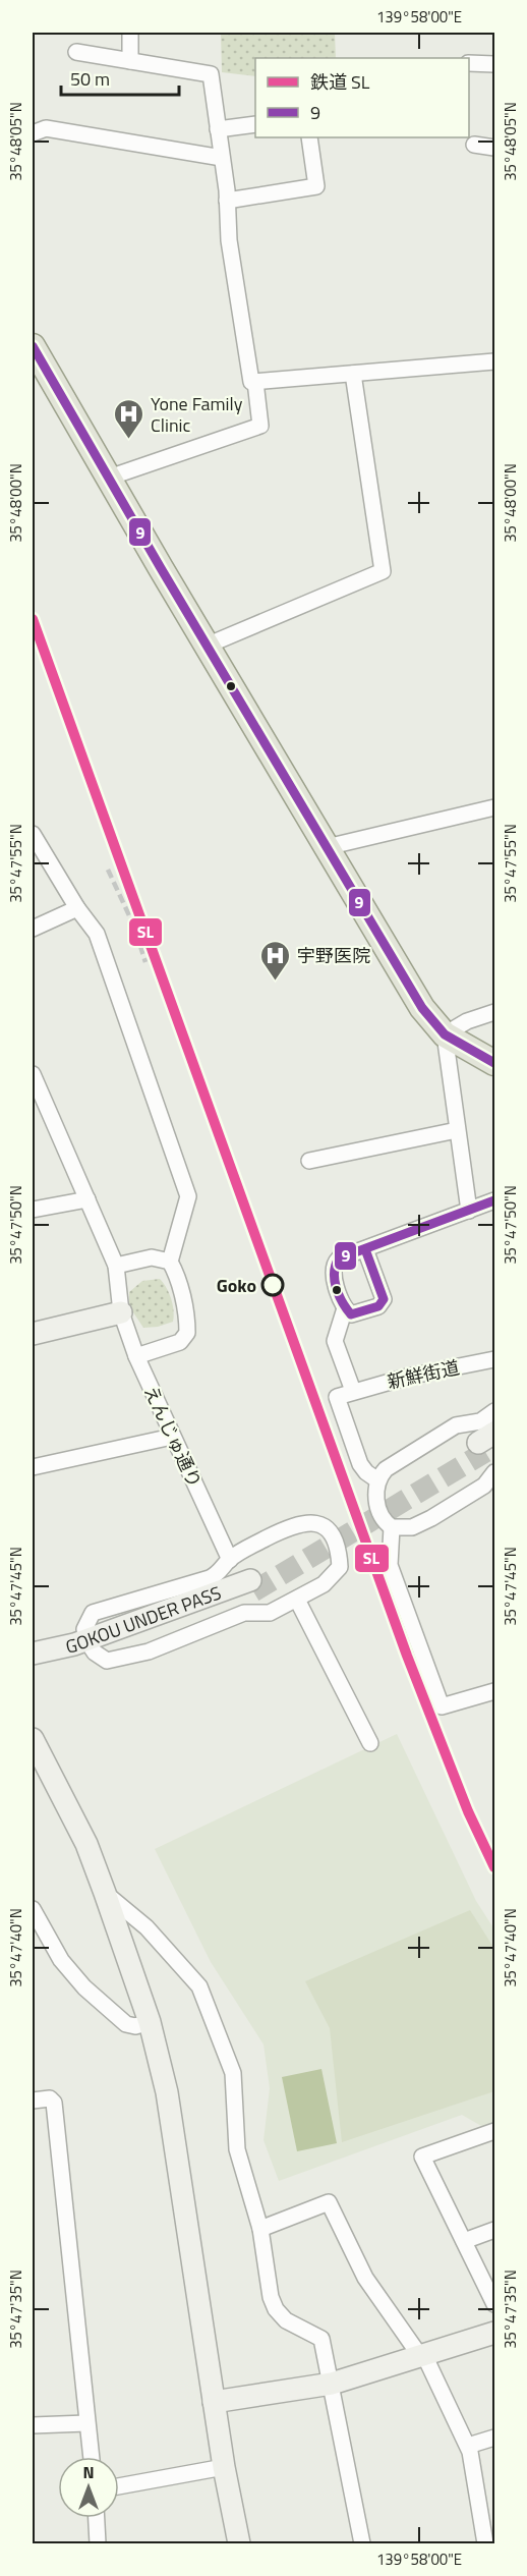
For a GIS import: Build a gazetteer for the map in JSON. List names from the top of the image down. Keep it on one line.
{"streets":{"street":["新鮮街道","えんじゅ通り","GOKOU UNDER PASS"]},"places":{"hospital":["Yone Family Clinic","宇野医院"],"other":["Goko"]},"lines":["transit line 9","rail line SL"],"legend":["鉄道 SL","9"],"scale_bar":"50 m","north":"top","coordinates":["139°58'00\"E","35°48'05\"N","35°48'00\"N","35°47'55\"N","35°47'50\"N","35°47'45\"N","35°47'40\"N","35°47'35\"N"]}
